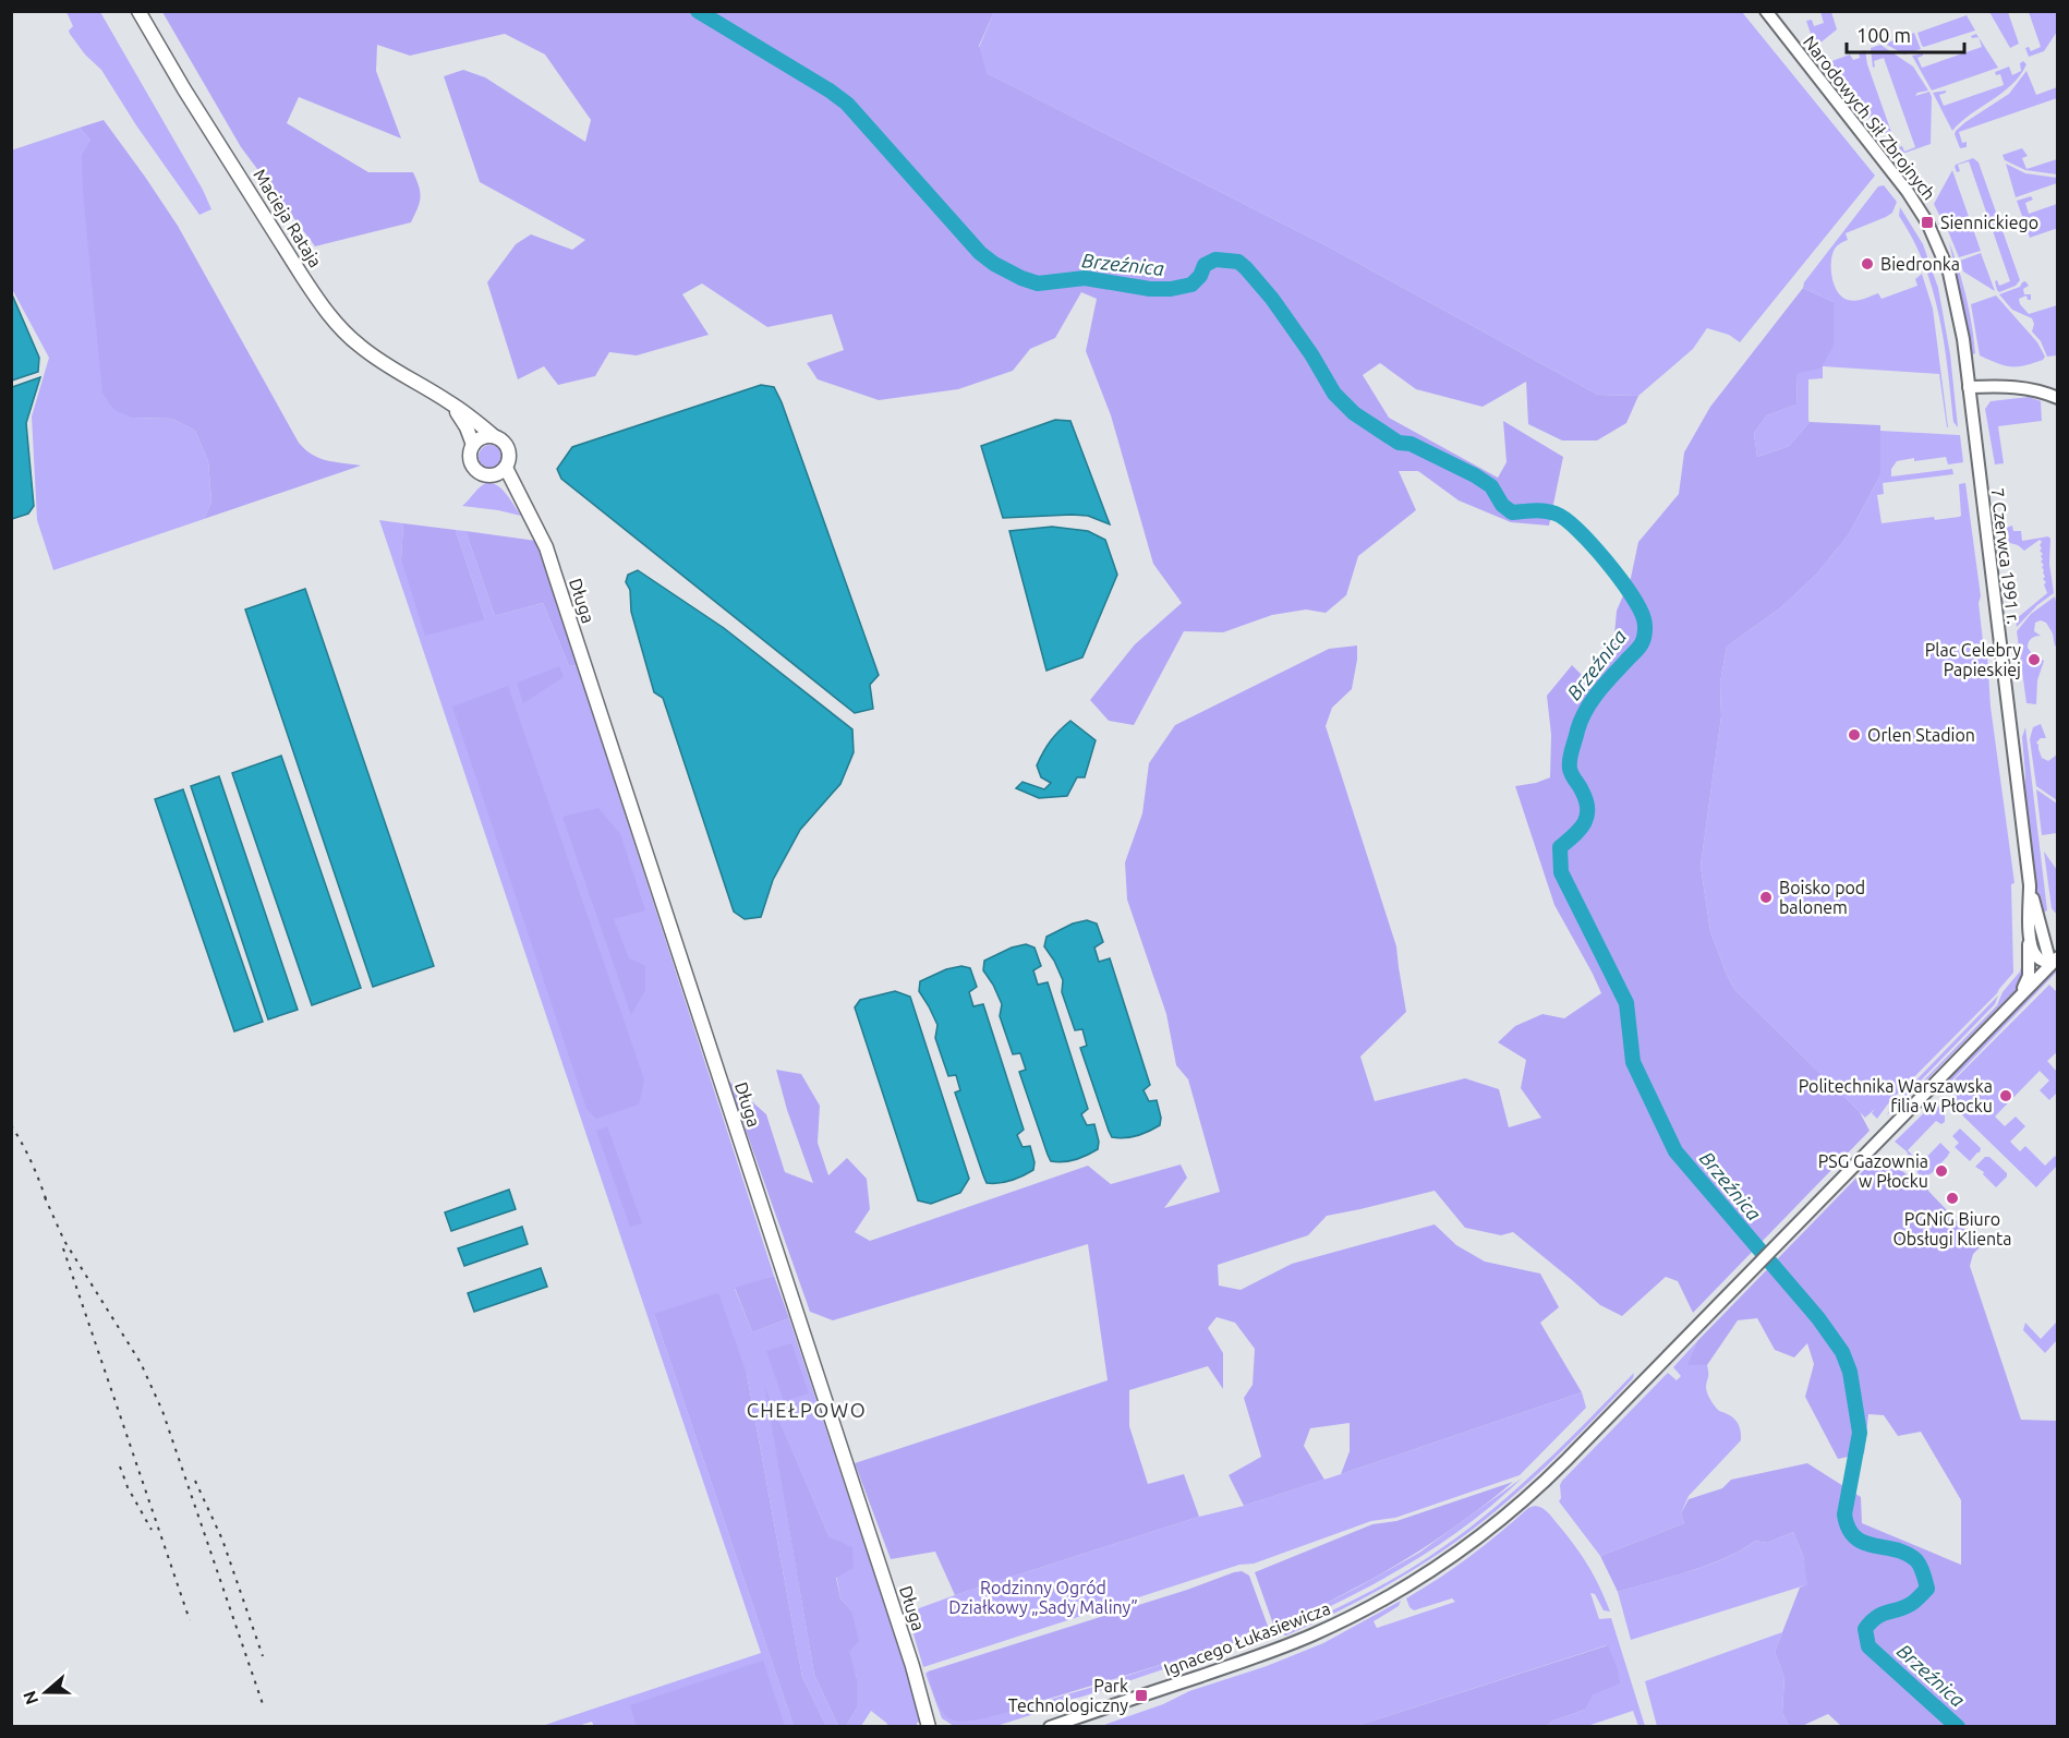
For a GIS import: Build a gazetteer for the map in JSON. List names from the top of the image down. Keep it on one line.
{"streets":{"main road":["Macieja Rataja","Długa"],"street":["Narodowych Sił Zbrojnych","7 Czerwca 1991 r.","Ignacego Łukasiewicza"]},"crossings":[["Narodowych Sił Zbrojnych","7 Czerwca 1991 r."],["Macieja Rataja","Długa"]],"districts":["CHEŁPOWO"],"water":["Brzeźnica"],"parks":["Rodzinny Ogród Działkowy „Sady Maliny”"],"places":{"transit":["Siennickiego","Park Technologiczny"],"other":["Biedronka","Plac Celebry Papieskiej","Orlen Stadion","Boisko pod balonem","Politechnika Warszawska filia w Płocku","PSG Gazownia w Płocku","PGNiG Biuro Obsługi Klienta"]},"scale_bar":"100 m","north":"left"}
